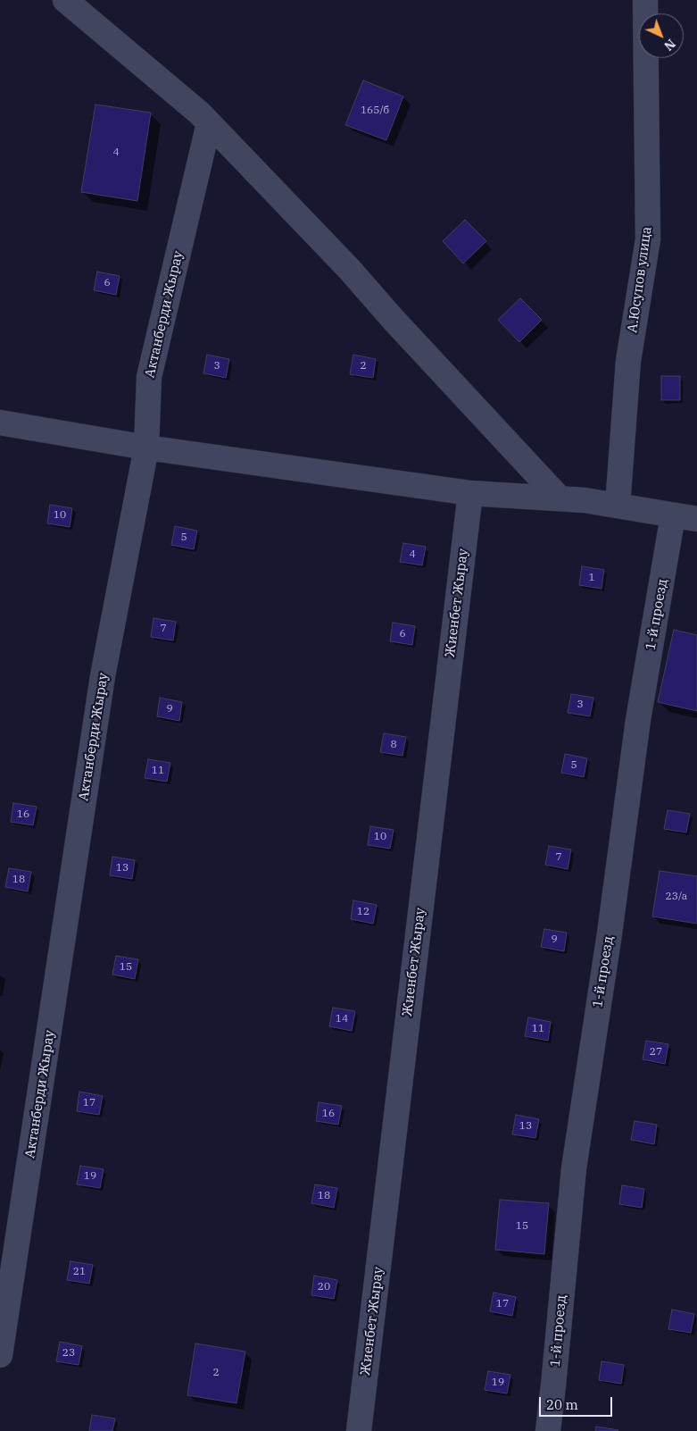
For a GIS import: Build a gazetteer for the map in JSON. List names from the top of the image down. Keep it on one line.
{"streets":{"street":["А.Юсупов улица","Актанберди Жырау","Жиенбет Жырау","1-й проезд"]},"house_numbers":["165/б","4","6","3","2","10","5","4","1","7","6","3","9","8","5","11","16","10","7","13","18","23/а","12","9","15","14","11","27","17","16","13","19","18","15","21","20","17","23","2","19"],"scale_bar":"20 m","north":"bottom right"}
